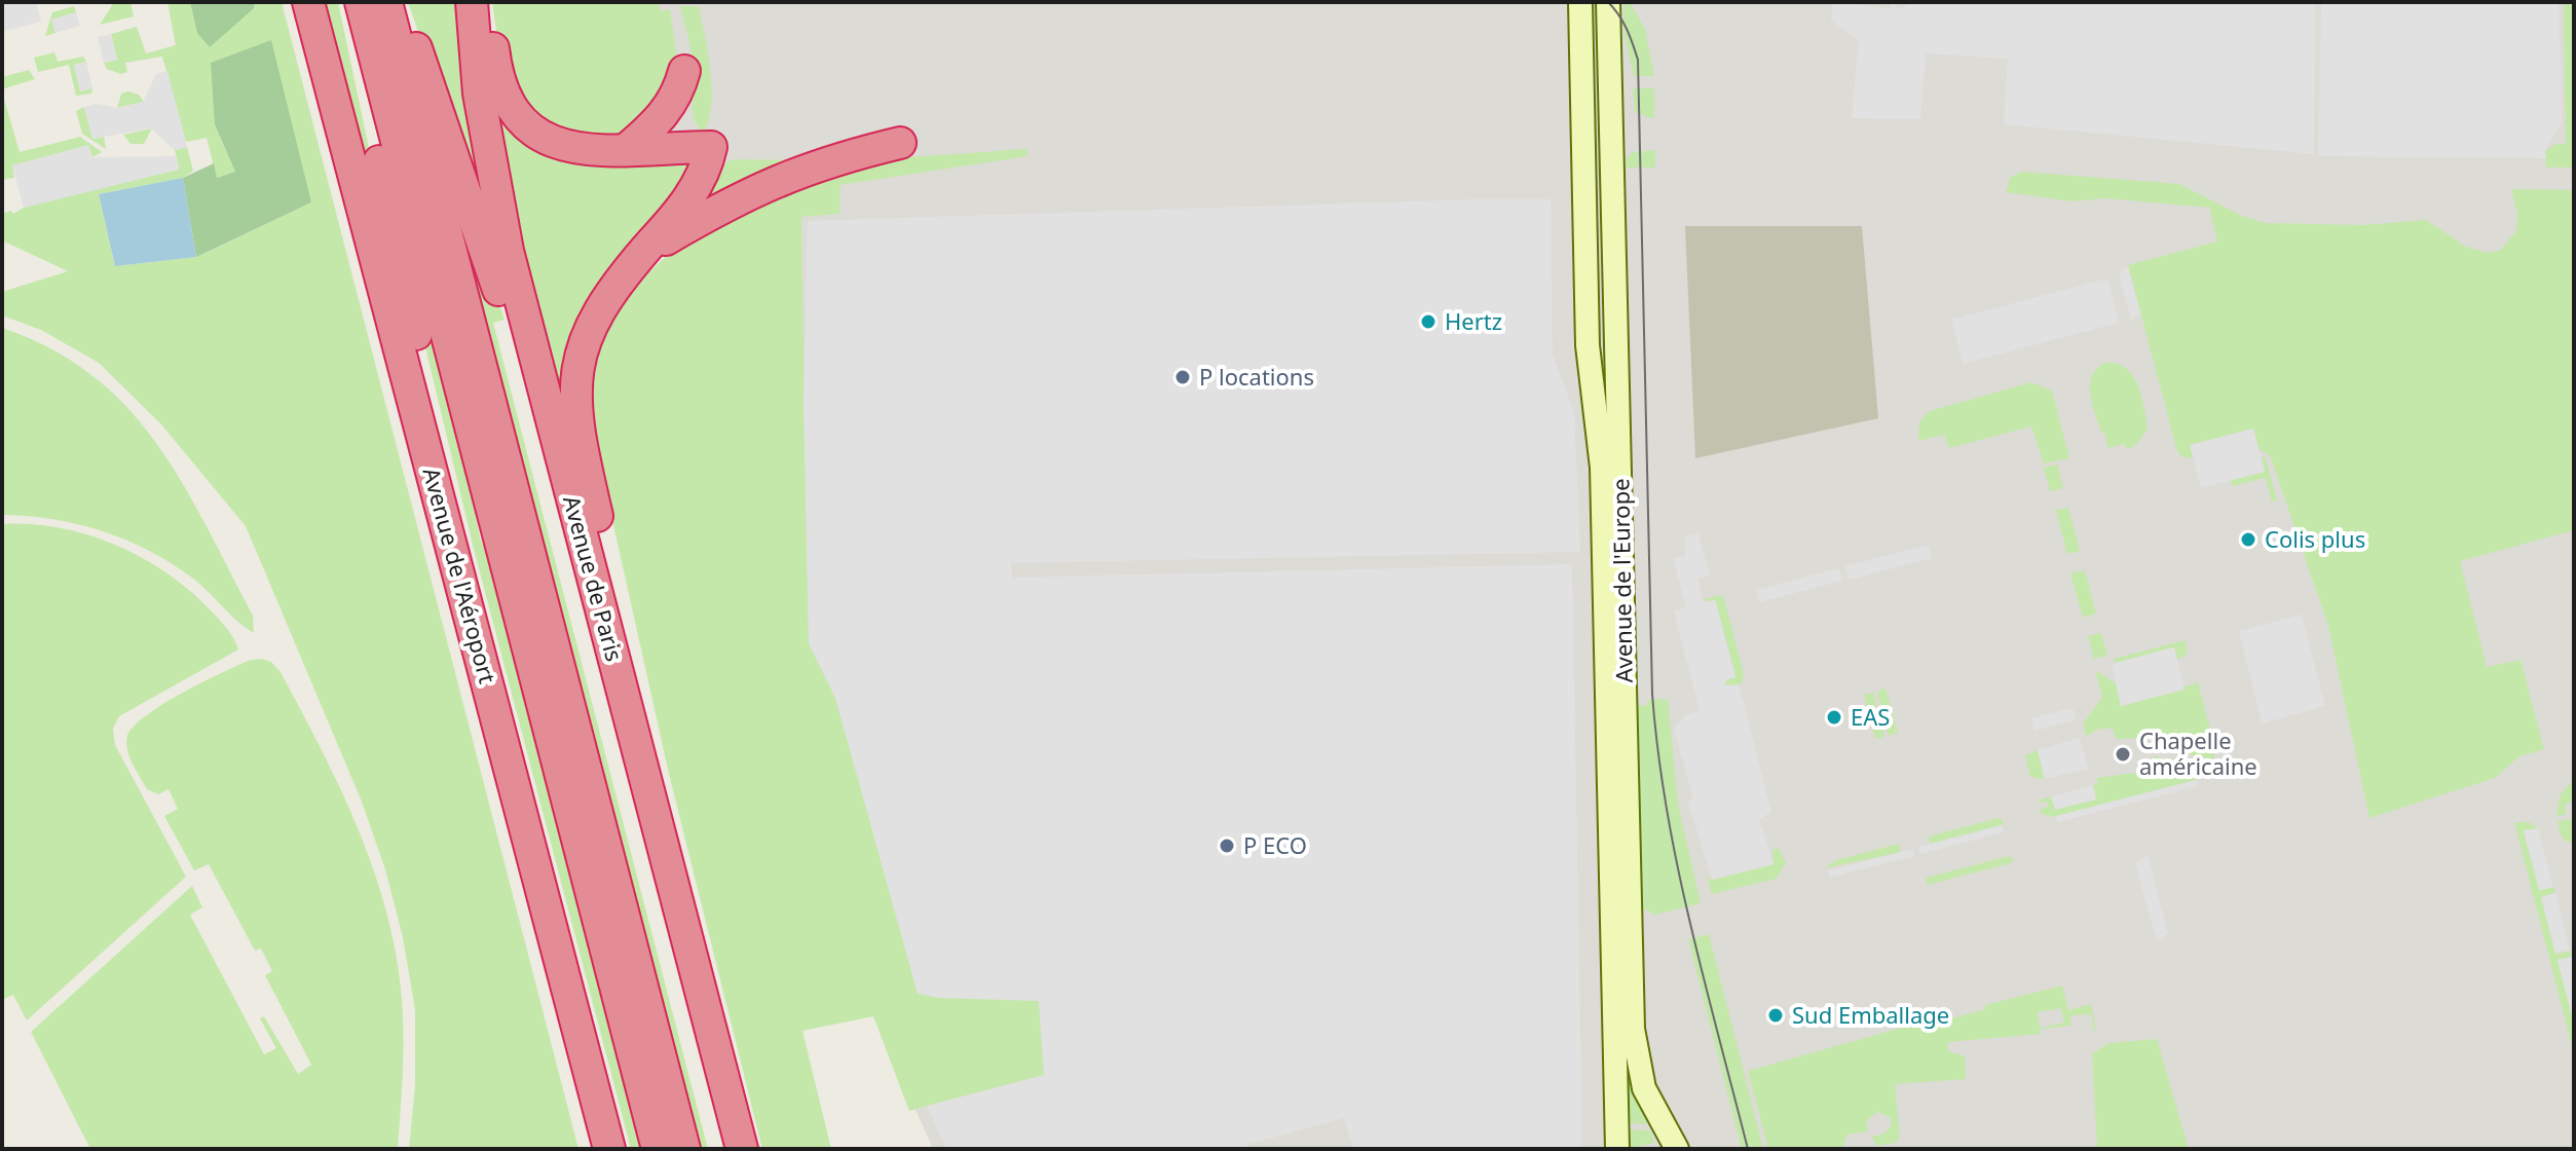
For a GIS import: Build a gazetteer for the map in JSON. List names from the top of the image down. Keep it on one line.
{"streets":{"highway":["Avenue de l'Aéroport","Avenue de Paris"],"street":["Avenue de l'Europe"]},"places":["Hertz","P locations","Colis plus","EAS","Chapelle américaine","P ECO","Sud Emballage"]}
